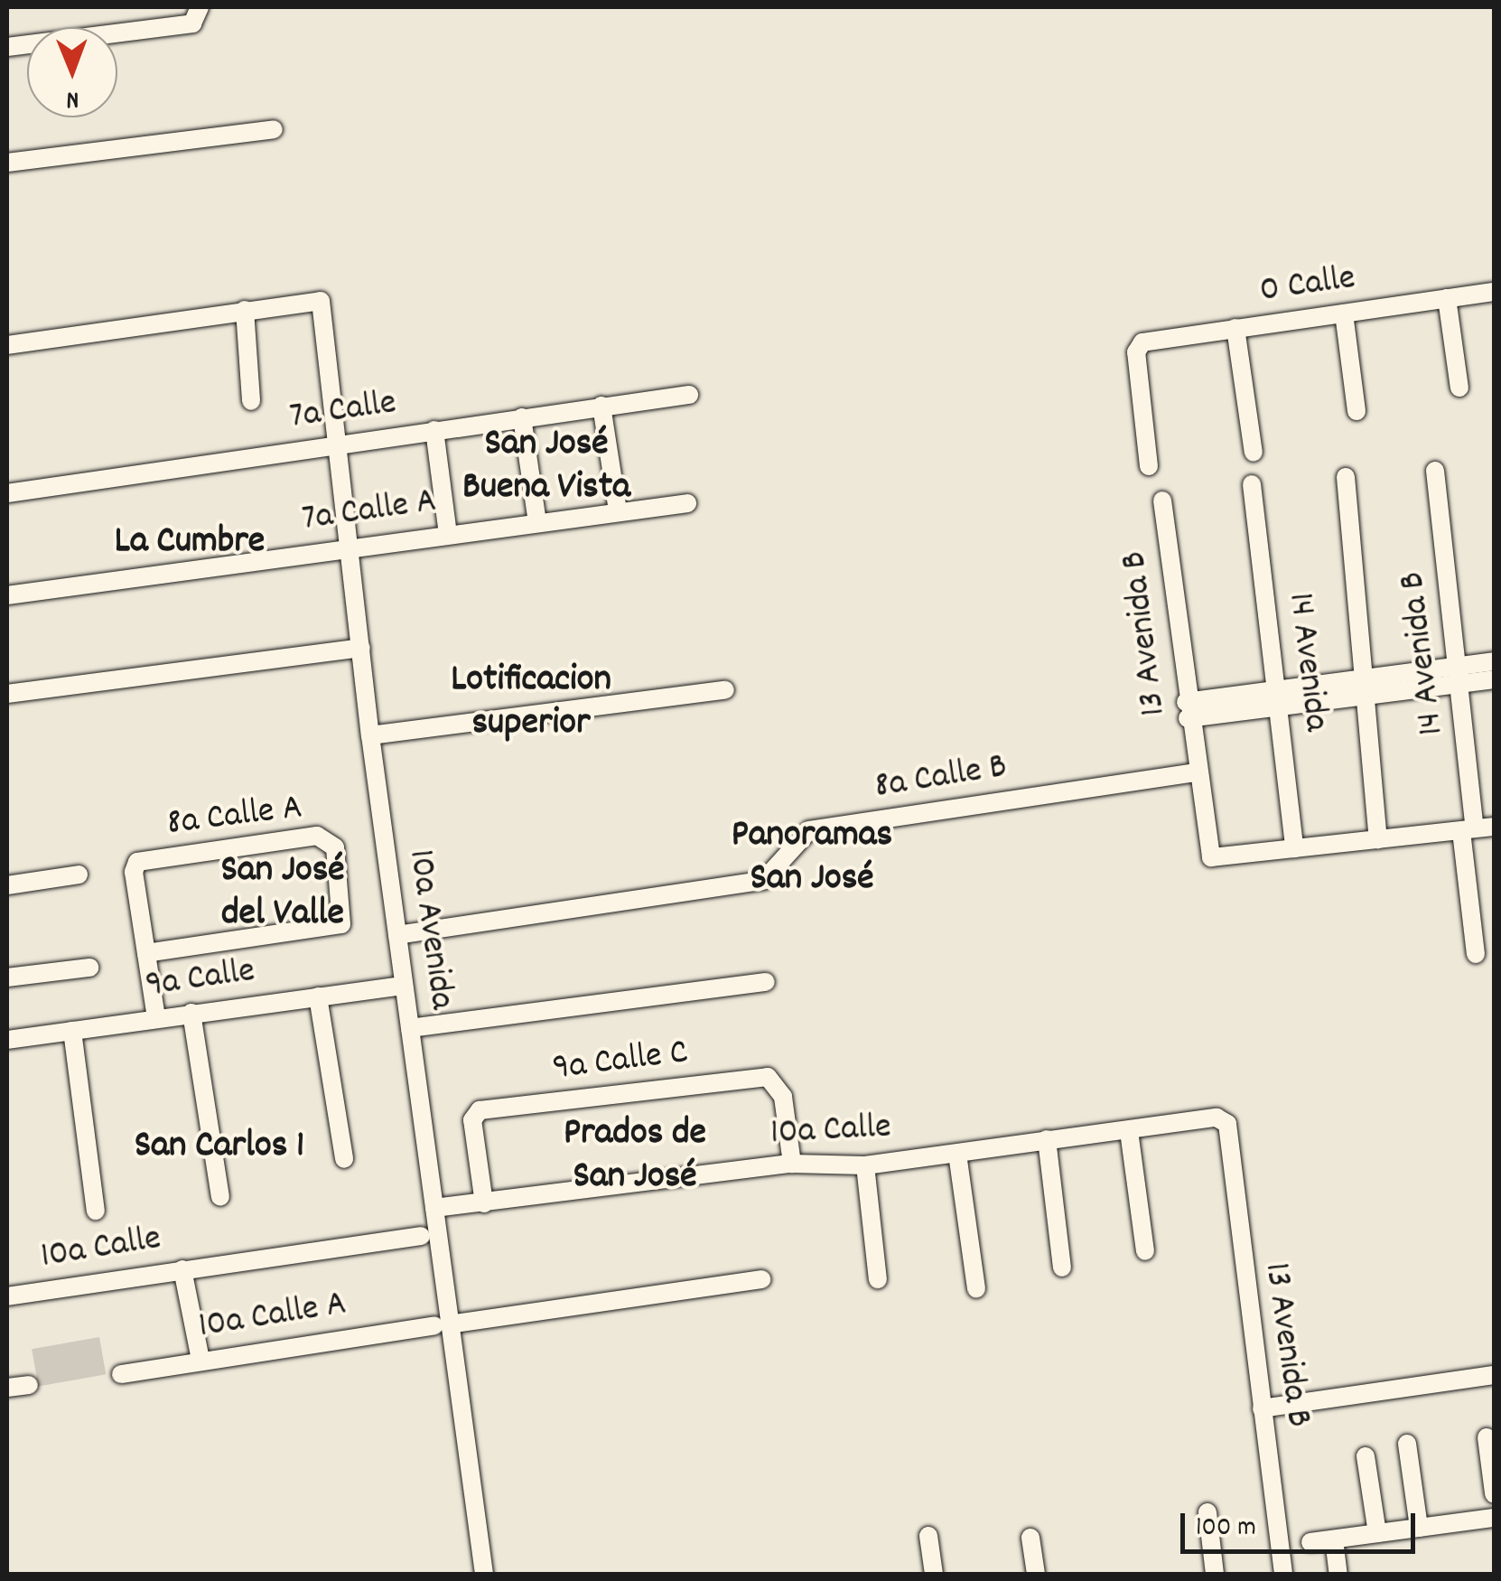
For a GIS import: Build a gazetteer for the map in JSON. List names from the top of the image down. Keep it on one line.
{"streets":{"street":["0 Calle","7a Calle","7a Calle A","13 Avenida B","14 Avenida B","14 Avenida","8a Calle B","8a Calle A","10a Avenida","9a Calle","9a Calle C","10a Calle","10a Calle A"]},"crossings":[["7a Calle","10a Avenida"],["7a Calle A","10a Avenida"],["13 Avenida B","14 Avenida"],["13 Avenida B","8a Calle B"],["13 Avenida B","10a Calle"],["8a Calle B","10a Avenida"],["10a Avenida","9a Calle"],["10a Avenida","10a Calle"],["10a Avenida","10a Calle A"],["9a Calle C","10a Calle"]],"districts":["San José Buena Vista","La Cumbre","Lotificacion superior","Panoramas San José","San José del Valle","Prados de San José","San Carlos 1"],"scale_bar":"100 m","north":"bottom"}
